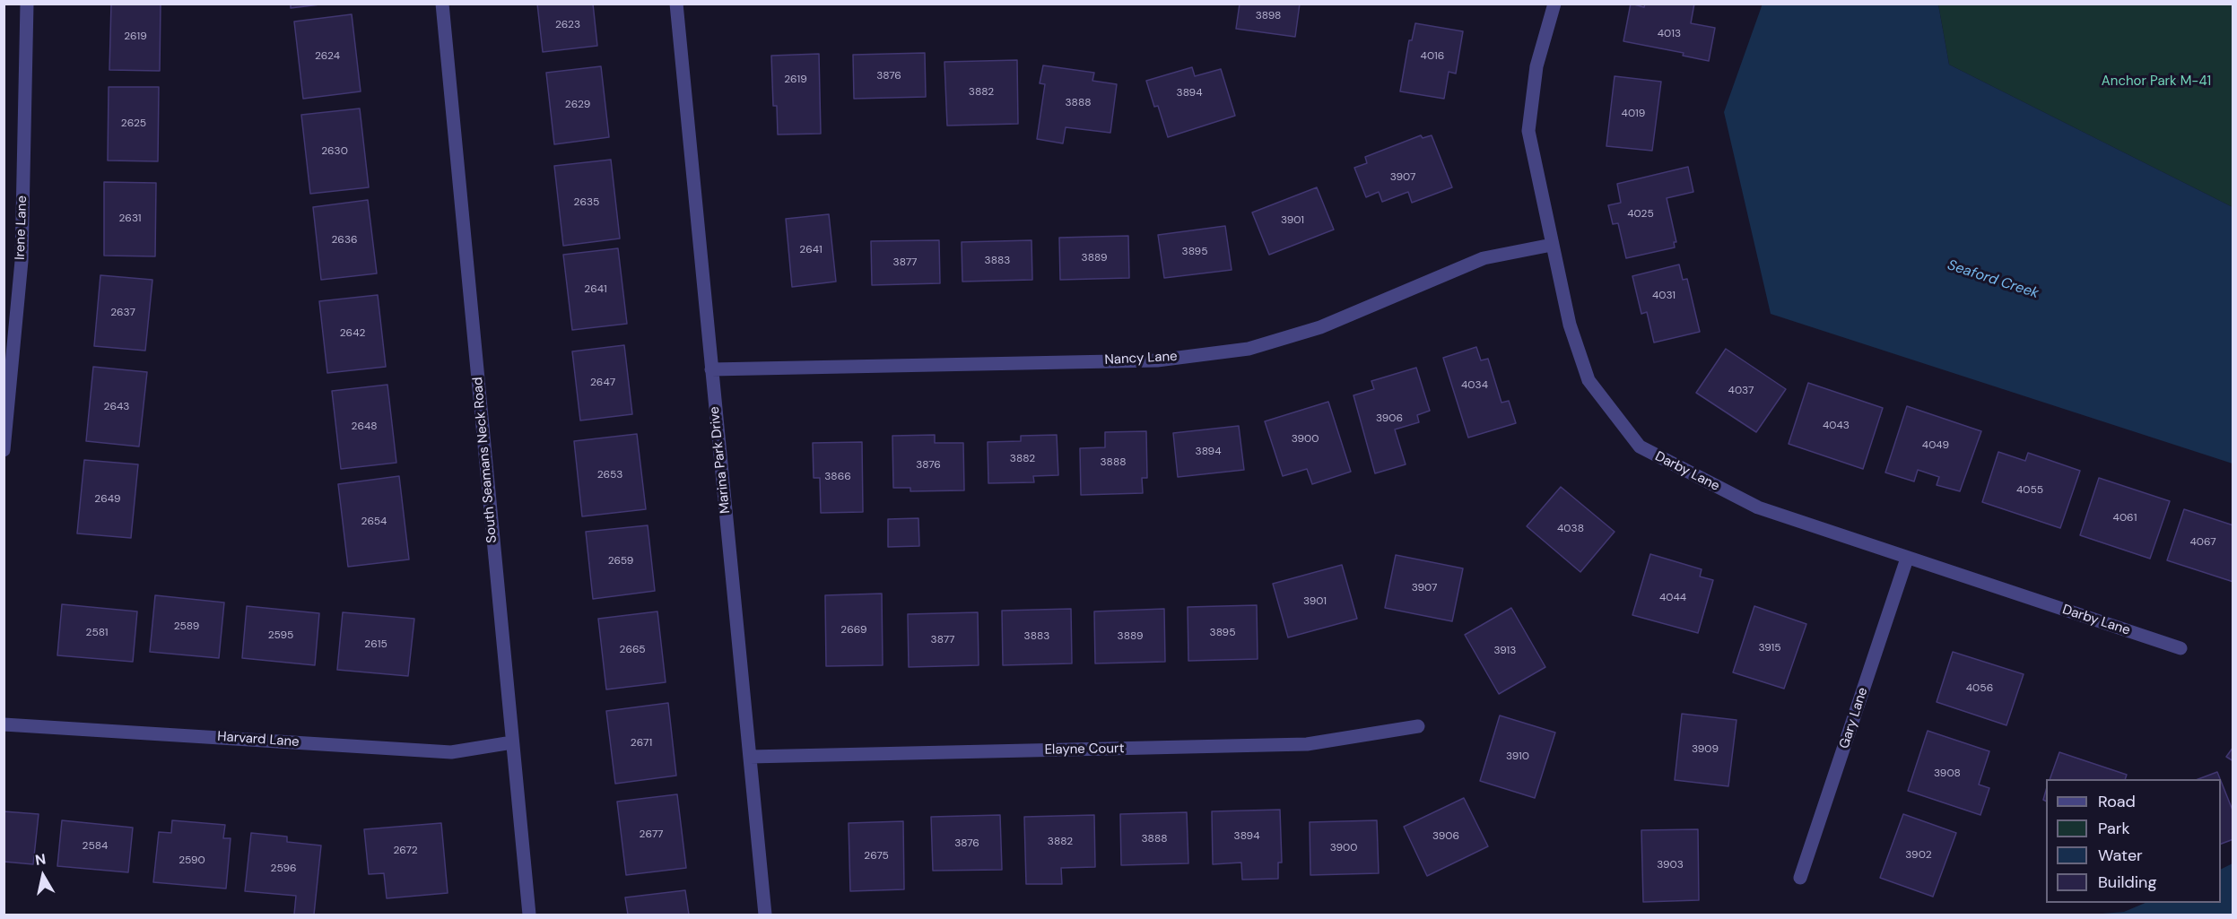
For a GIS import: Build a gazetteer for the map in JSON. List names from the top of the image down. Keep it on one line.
{"streets":{"street":["Irene Lane","Nancy Lane","South Seamans Neck Road","Marina Park Drive","Darby Lane","Gary Lane","Harvard Lane","Elayne Court"]},"crossings":[["Nancy Lane","Marina Park Drive"],["Nancy Lane","Darby Lane"],["South Seamans Neck Road","Harvard Lane"],["Marina Park Drive","Elayne Court"],["Darby Lane","Gary Lane"]],"water":["Seaford Creek"],"parks":["Anchor Park M-41"],"house_numbers":["3898","2623","4013","2619","2624","4016","3876","2619","3882","3894","3888","2629","4019","2625","2630","3907","2635","4025","2631","3901","2636","2641","3895","3889","3883","3877","2641","4031","2637","2642","2647","4034","4037","2643","3906","4043","2648","3900","4049","3894","3882","3888","3876","2653","3866","4055","2649","4061","2654","4038","4067","2659","3907","4044","3901","2589","2669","2581","3895","2595","3883","3889","3877","2615","3915","2665","3913","4056","2671","3909","3910","3908","2677","3894","3906","3888","3882","3876","2584","3900","2672","3902","2675","2590","3903","2596"],"legend":["Road","Park","Water","Building"],"north":"top"}
